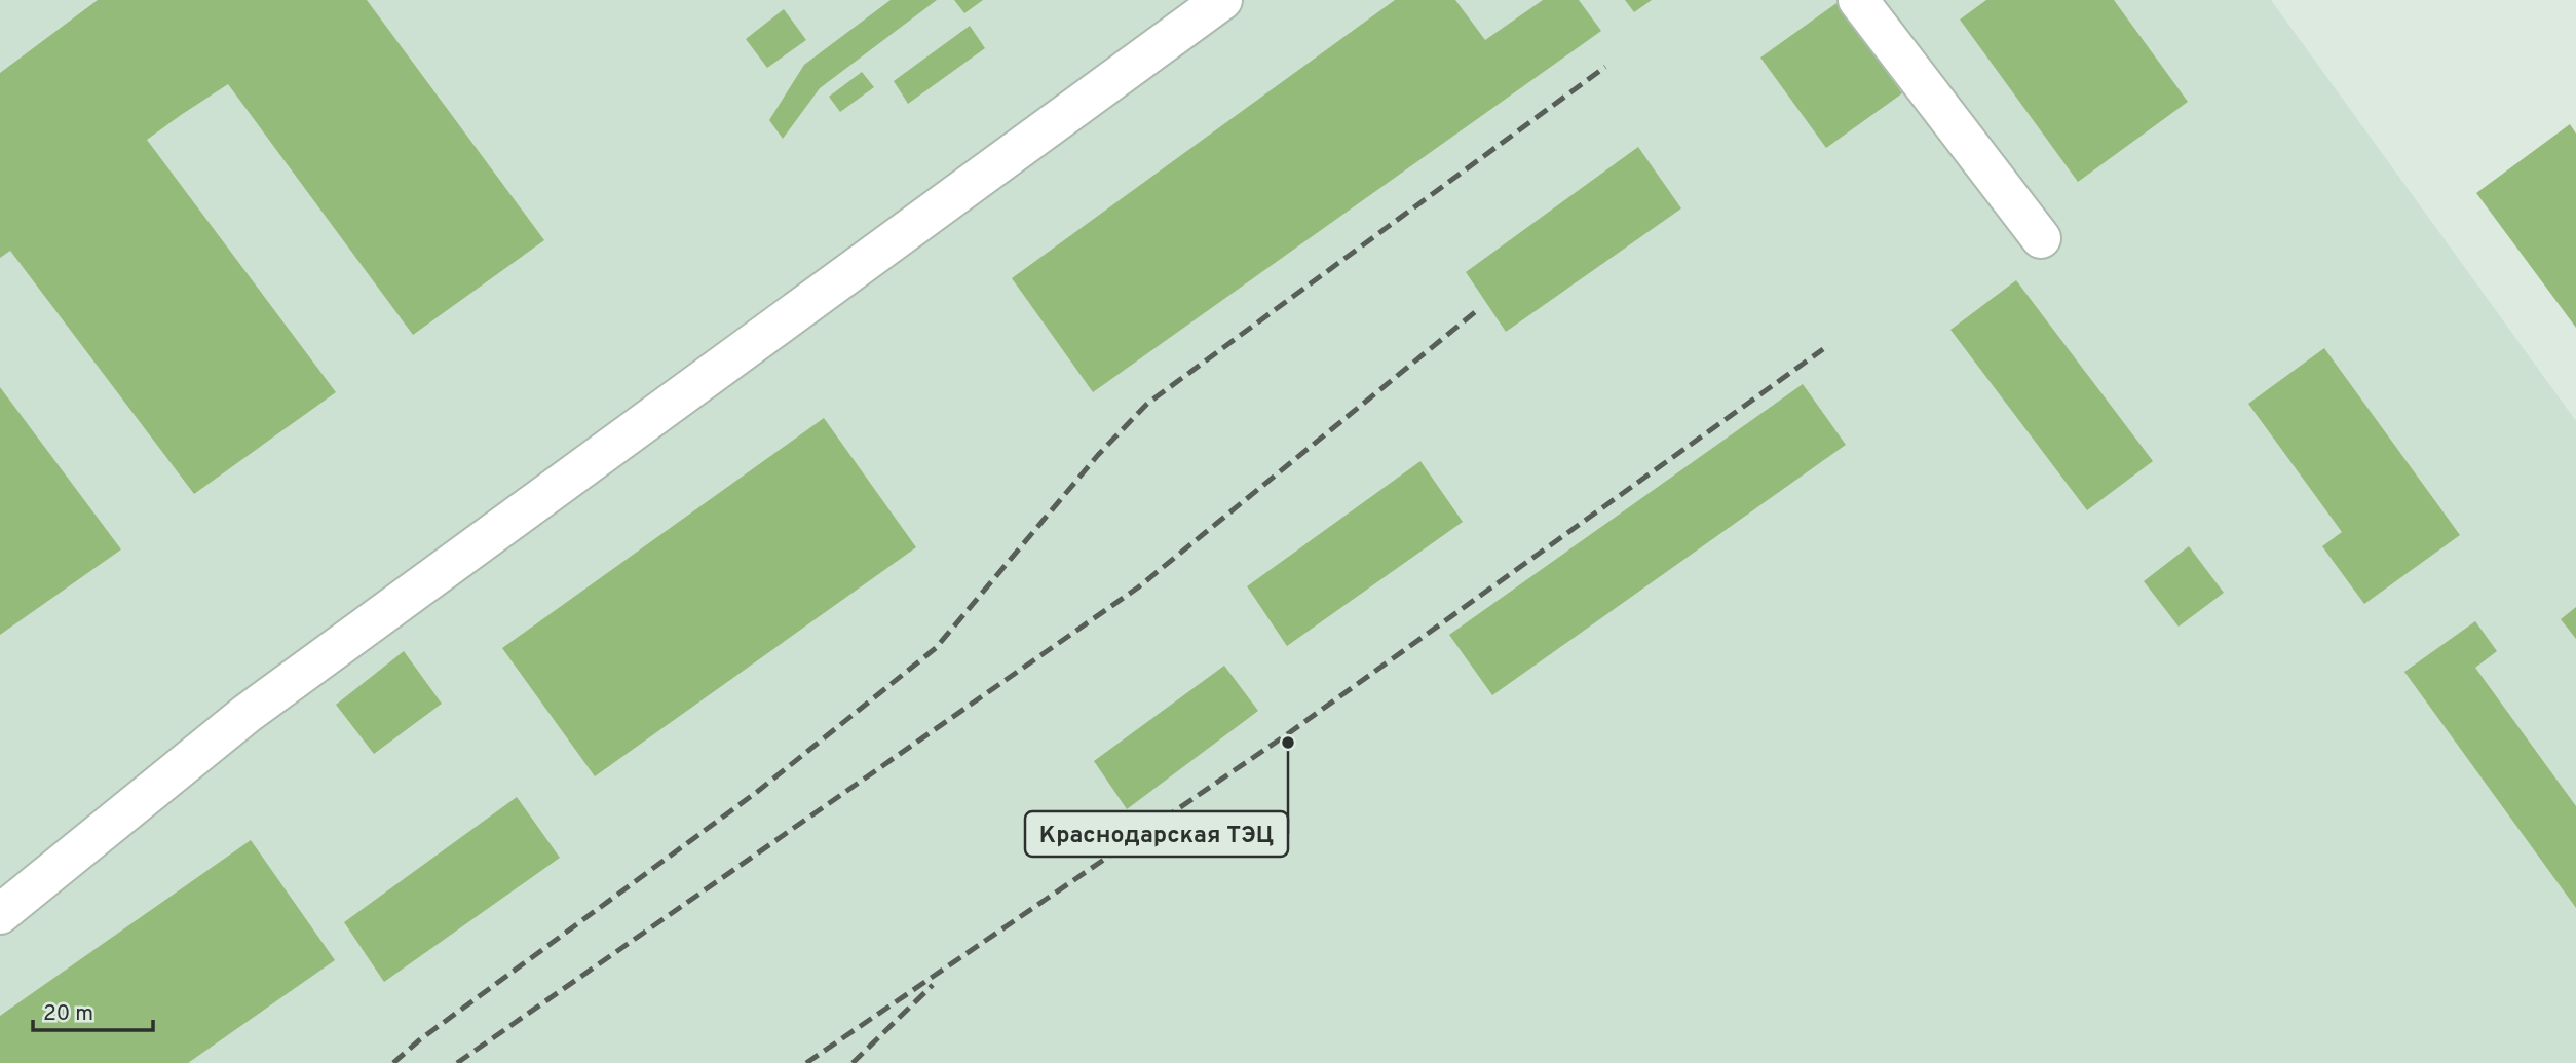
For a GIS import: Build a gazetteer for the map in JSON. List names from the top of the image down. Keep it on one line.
{"places":["Краснодарская ТЭЦ"],"scale_bar":"20 m"}
